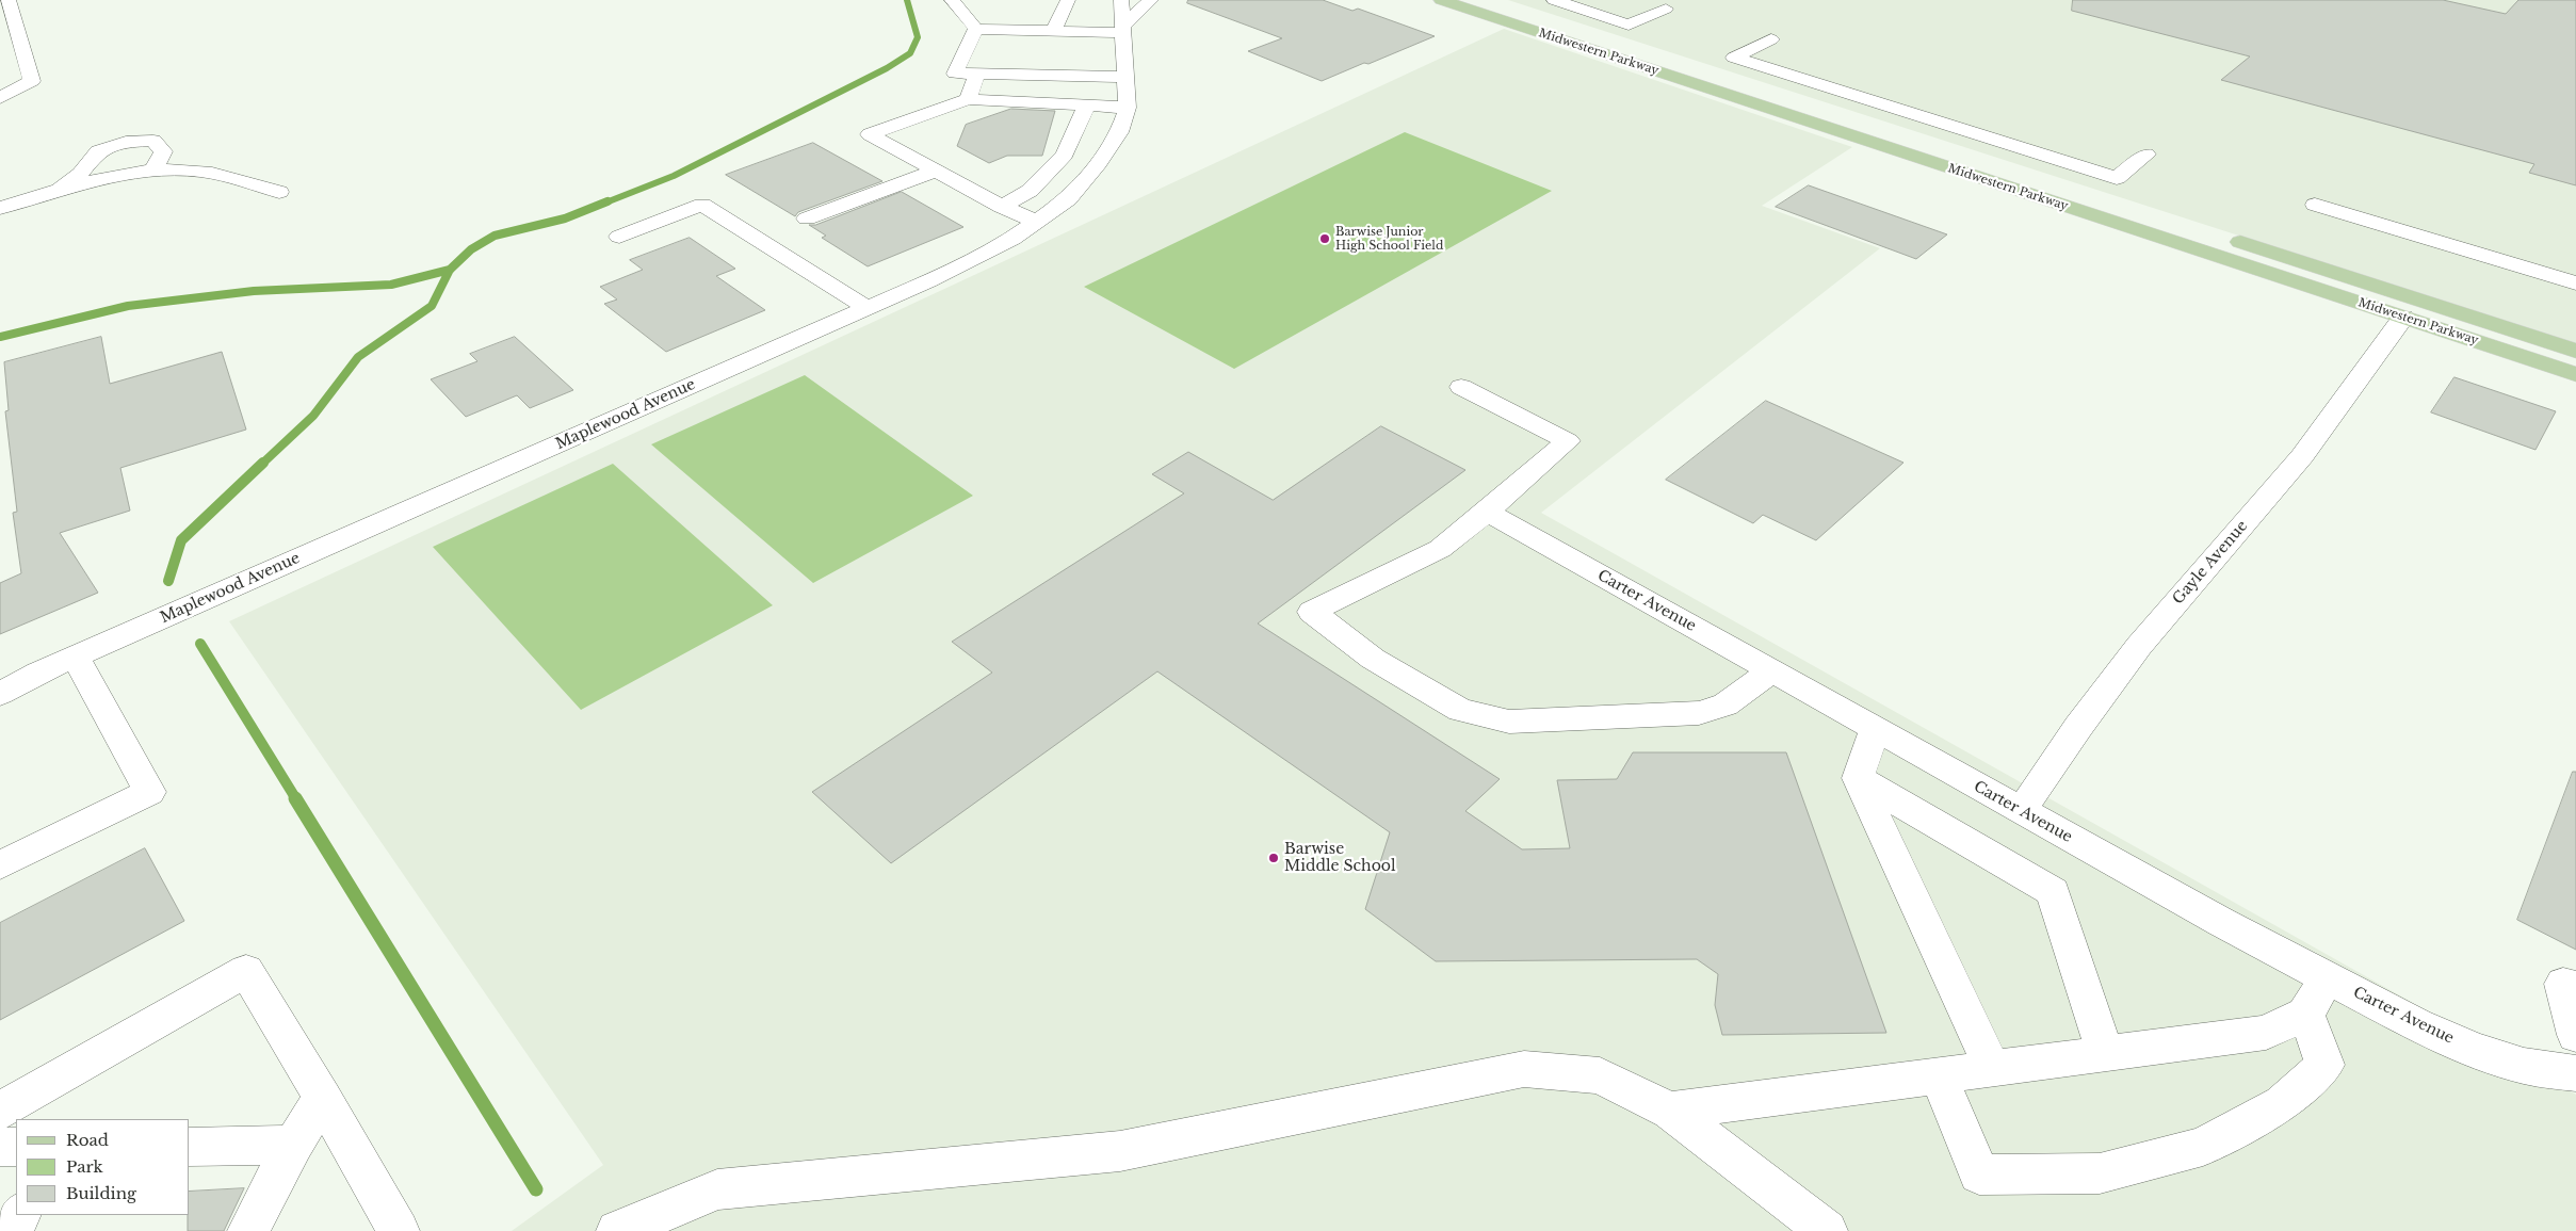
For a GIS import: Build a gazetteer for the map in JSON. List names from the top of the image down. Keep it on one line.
{"streets":{"main road":["Midwestern Parkway"],"street":["Maplewood Avenue","Gayle Avenue","Carter Avenue"]},"crossings":[["Midwestern Parkway","Gayle Avenue"],["Gayle Avenue","Carter Avenue"]],"places":["Barwise Junior High School Field","Barwise Middle School"],"legend":["Road","Park","Building"]}
